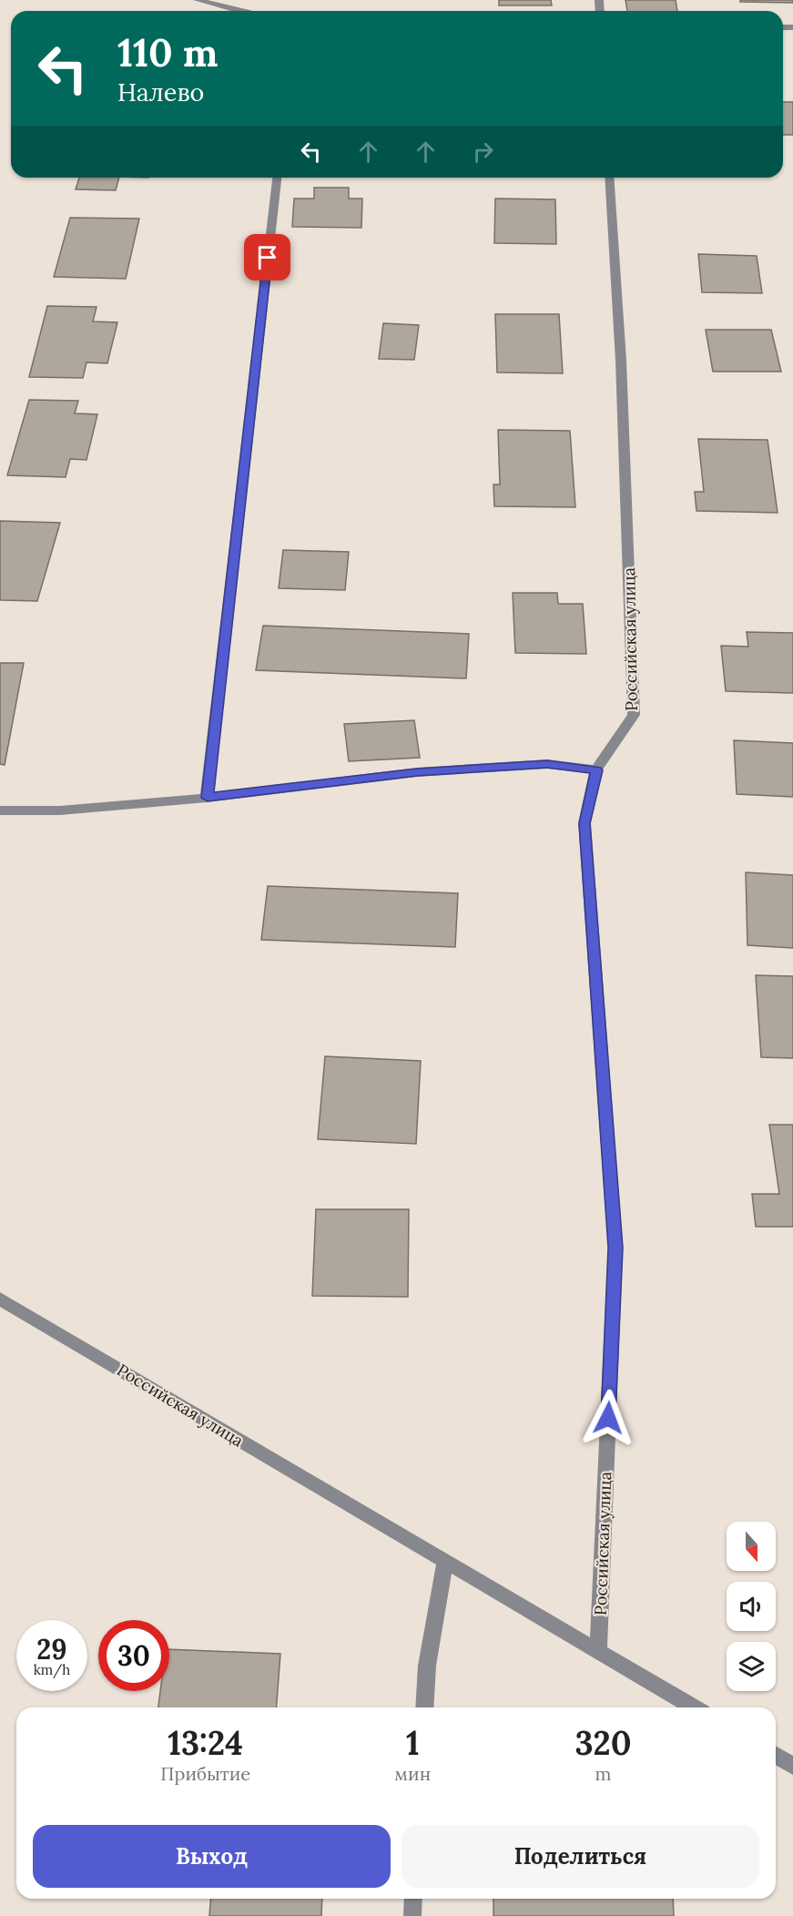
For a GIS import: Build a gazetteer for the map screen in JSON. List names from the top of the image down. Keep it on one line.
{"streets":{"street":["Российская улица"]},"north":"bottom","page":{"turn":["110 m","Налево"],"speed":"29 km/h","limit":"30","eta":["13:24","Прибытие","1","мин","320","m"],"buttons":["Выход","Поделиться"]}}
